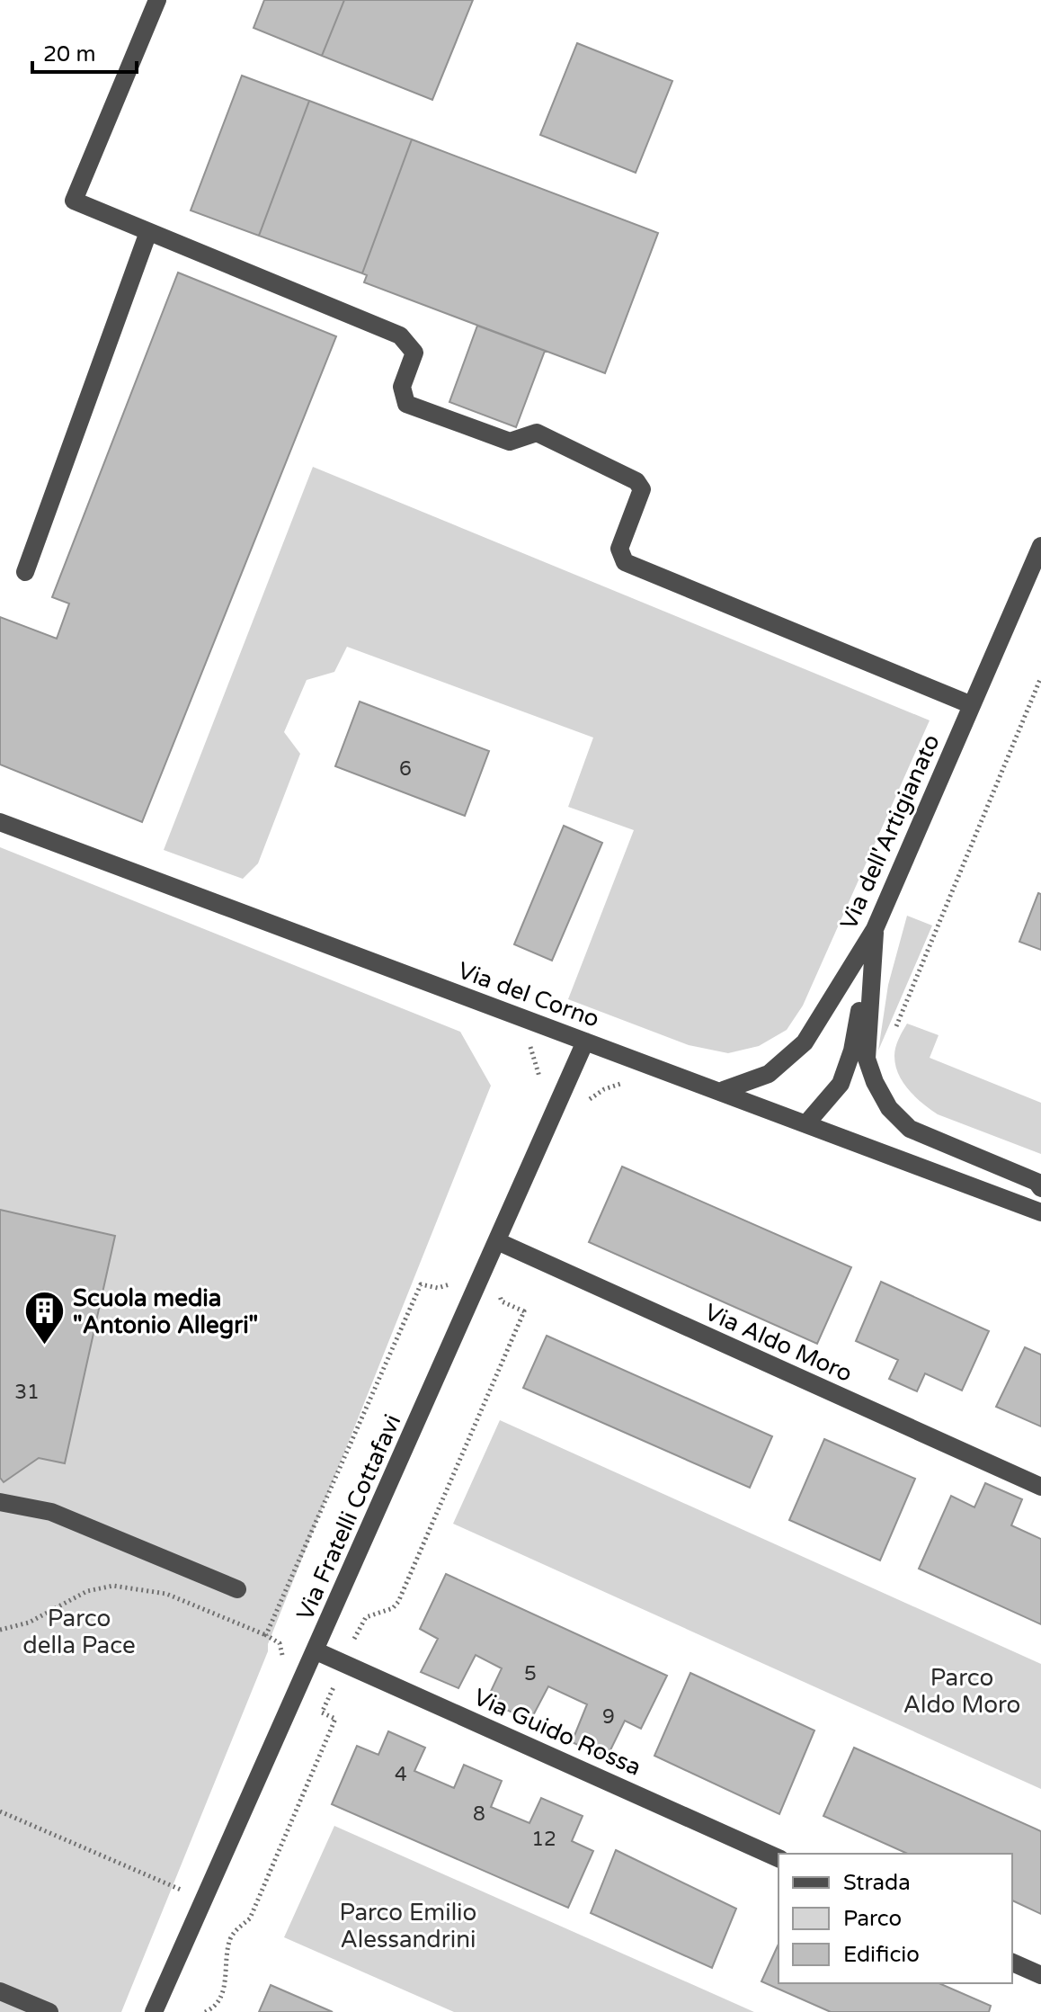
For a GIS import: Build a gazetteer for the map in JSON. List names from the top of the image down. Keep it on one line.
{"streets":{"street":["Via dell'Artigianato","Via del Corno","Via Aldo Moro","Via Fratelli Cottafavi","Via Guido Rossa"]},"crossings":[["Via dell'Artigianato","Via del Corno"],["Via del Corno","Via Fratelli Cottafavi"],["Via Aldo Moro","Via Fratelli Cottafavi"],["Via Fratelli Cottafavi","Via Guido Rossa"]],"parks":["Parco della Pace","Parco Aldo Moro","Parco Emilio Alessandrini"],"places":{"building":["Scuola media \"Antonio Allegri\""]},"house_numbers":["6","31","5","9","4","8","12"],"legend":["Strada","Parco","Edificio"],"scale_bar":"20 m"}
